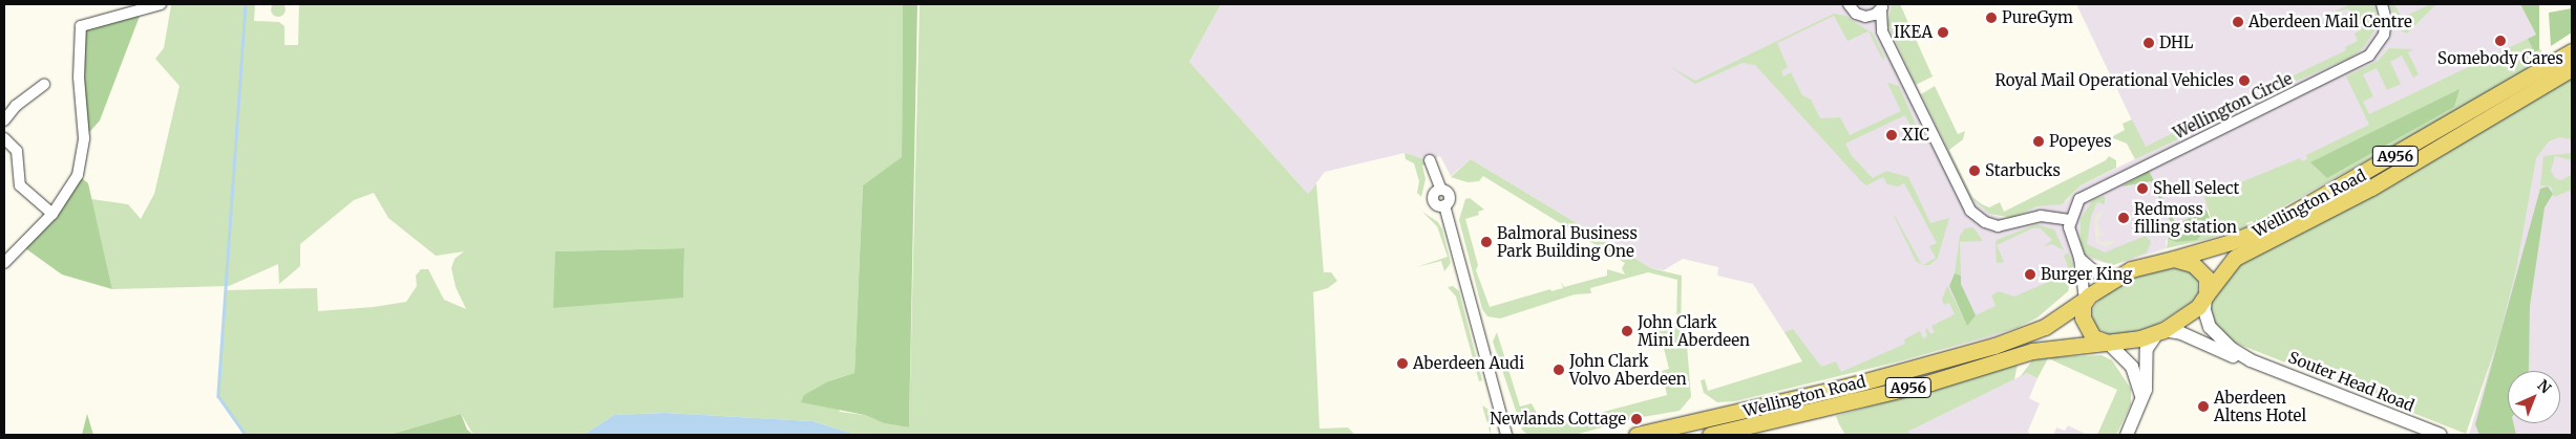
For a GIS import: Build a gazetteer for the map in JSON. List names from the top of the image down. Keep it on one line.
{"streets":{"main road":["A956","Wellington Road"],"street":["Wellington Circle","Souter Head Road"]},"crossings":[["A956","Wellington Road"],["A956","Souter Head Road"],["Wellington Road","Souter Head Road"]],"places":["PureGym","Aberdeen Mail Centre","IKEA","Somebody Cares","DHL","Royal Mail Operational Vehicles","XIC","Popeyes","Starbucks","Shell Select","Redmoss filling station","Balmoral Business Park Building One","Burger King","John Clark Mini Aberdeen","Aberdeen Audi","John Clark Volvo Aberdeen","Aberdeen Altens Hotel","Newlands Cottage"],"north":"top right"}
